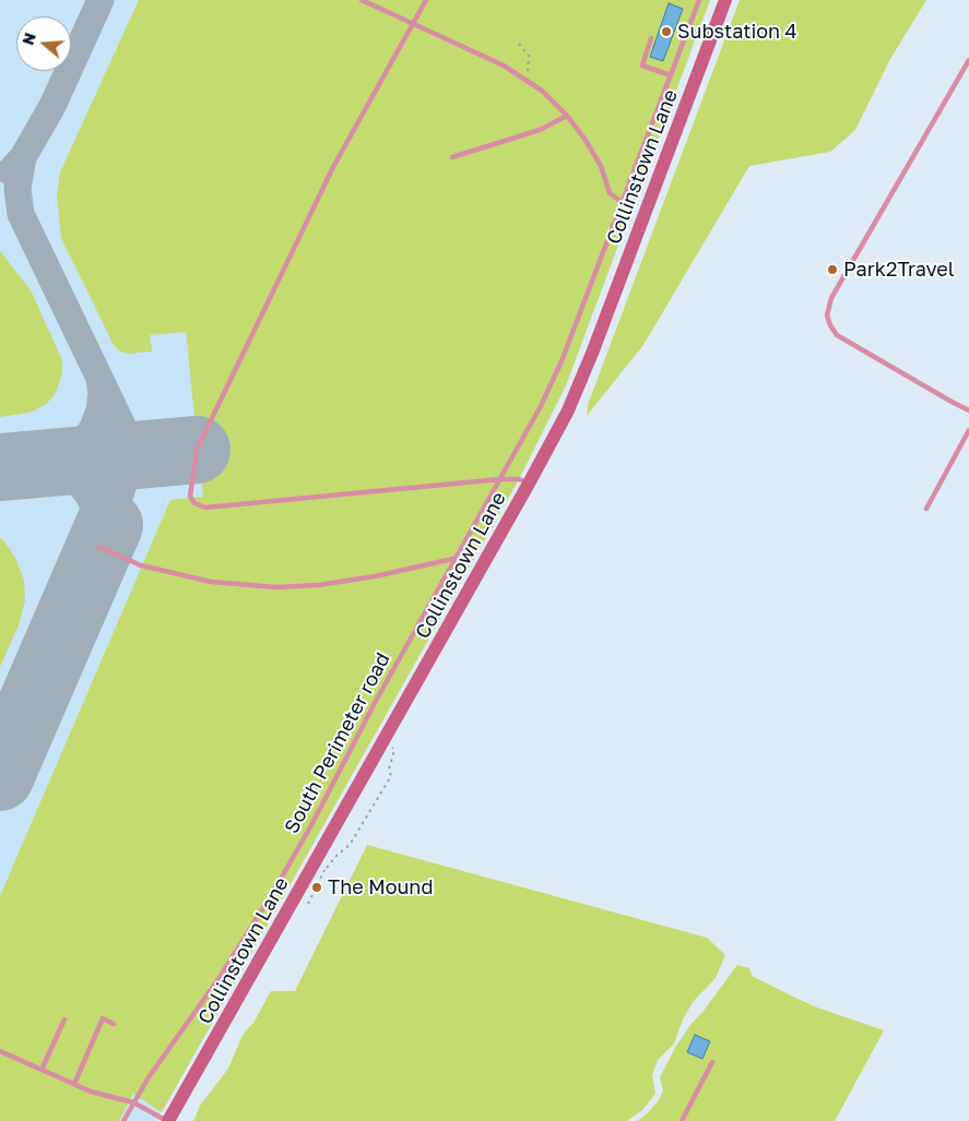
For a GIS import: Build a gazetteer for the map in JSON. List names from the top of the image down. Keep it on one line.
{"streets":{"street":["Collinstown Lane"],"lane":["South Perimeter road"]},"places":["Substation 4","Park2Travel","The Mound"],"north":"left"}
